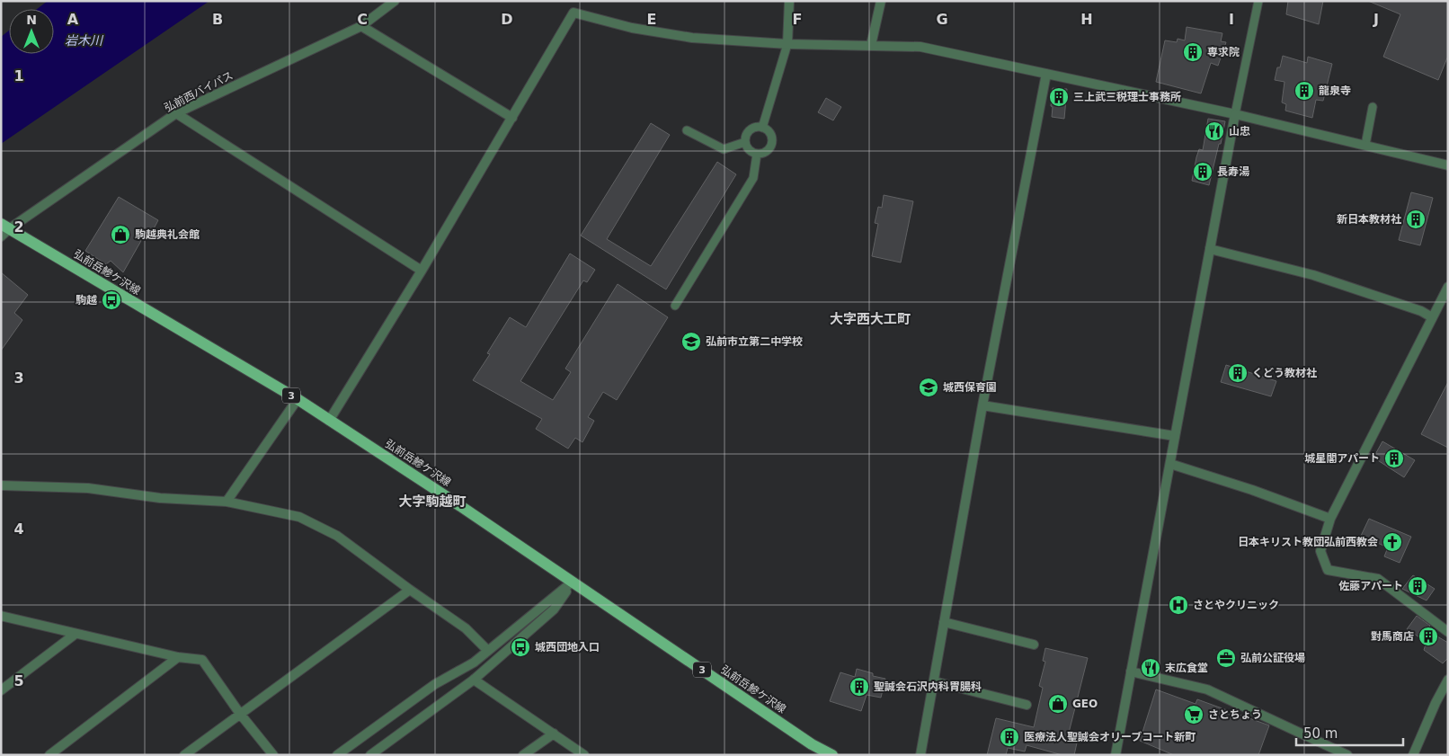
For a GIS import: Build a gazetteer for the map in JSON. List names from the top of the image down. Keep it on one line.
{"streets":{"main road":["弘前岳鰺ケ沢線","3"],"street":["弘前西バイパス"]},"crossings":[["弘前西バイパス","弘前岳鰺ケ沢線"]],"districts":["大字西大工町","大字駒越町"],"water":["岩木川"],"places":{"building":["専求院","龍泉寺","三上武三税理士事務所","長寿湯","新日本教材社","くどう教材社","城星閣アパート","佐藤アパート","對馬商店","聖誠会石沢内科胃腸科","医療法人聖誠会オリーブコート新町"],"restaurant":["山忠","末広食堂"],"shop":["駒越典礼会館","GEO"],"bus stop":["駒越","城西団地入口"],"school or university":["弘前市立第二中学校","城西保育園"],"church":["日本キリスト教団弘前西教会"],"hospital":["さとやクリニック"],"office":["弘前公証役場"],"supermarket":["さとちょう"]},"scale_bar":"50 m","north":"top","grid":{"columns":["A","B","C","D","E","F","G","H","I","J"],"rows":["1","2","3","4","5"]}}
